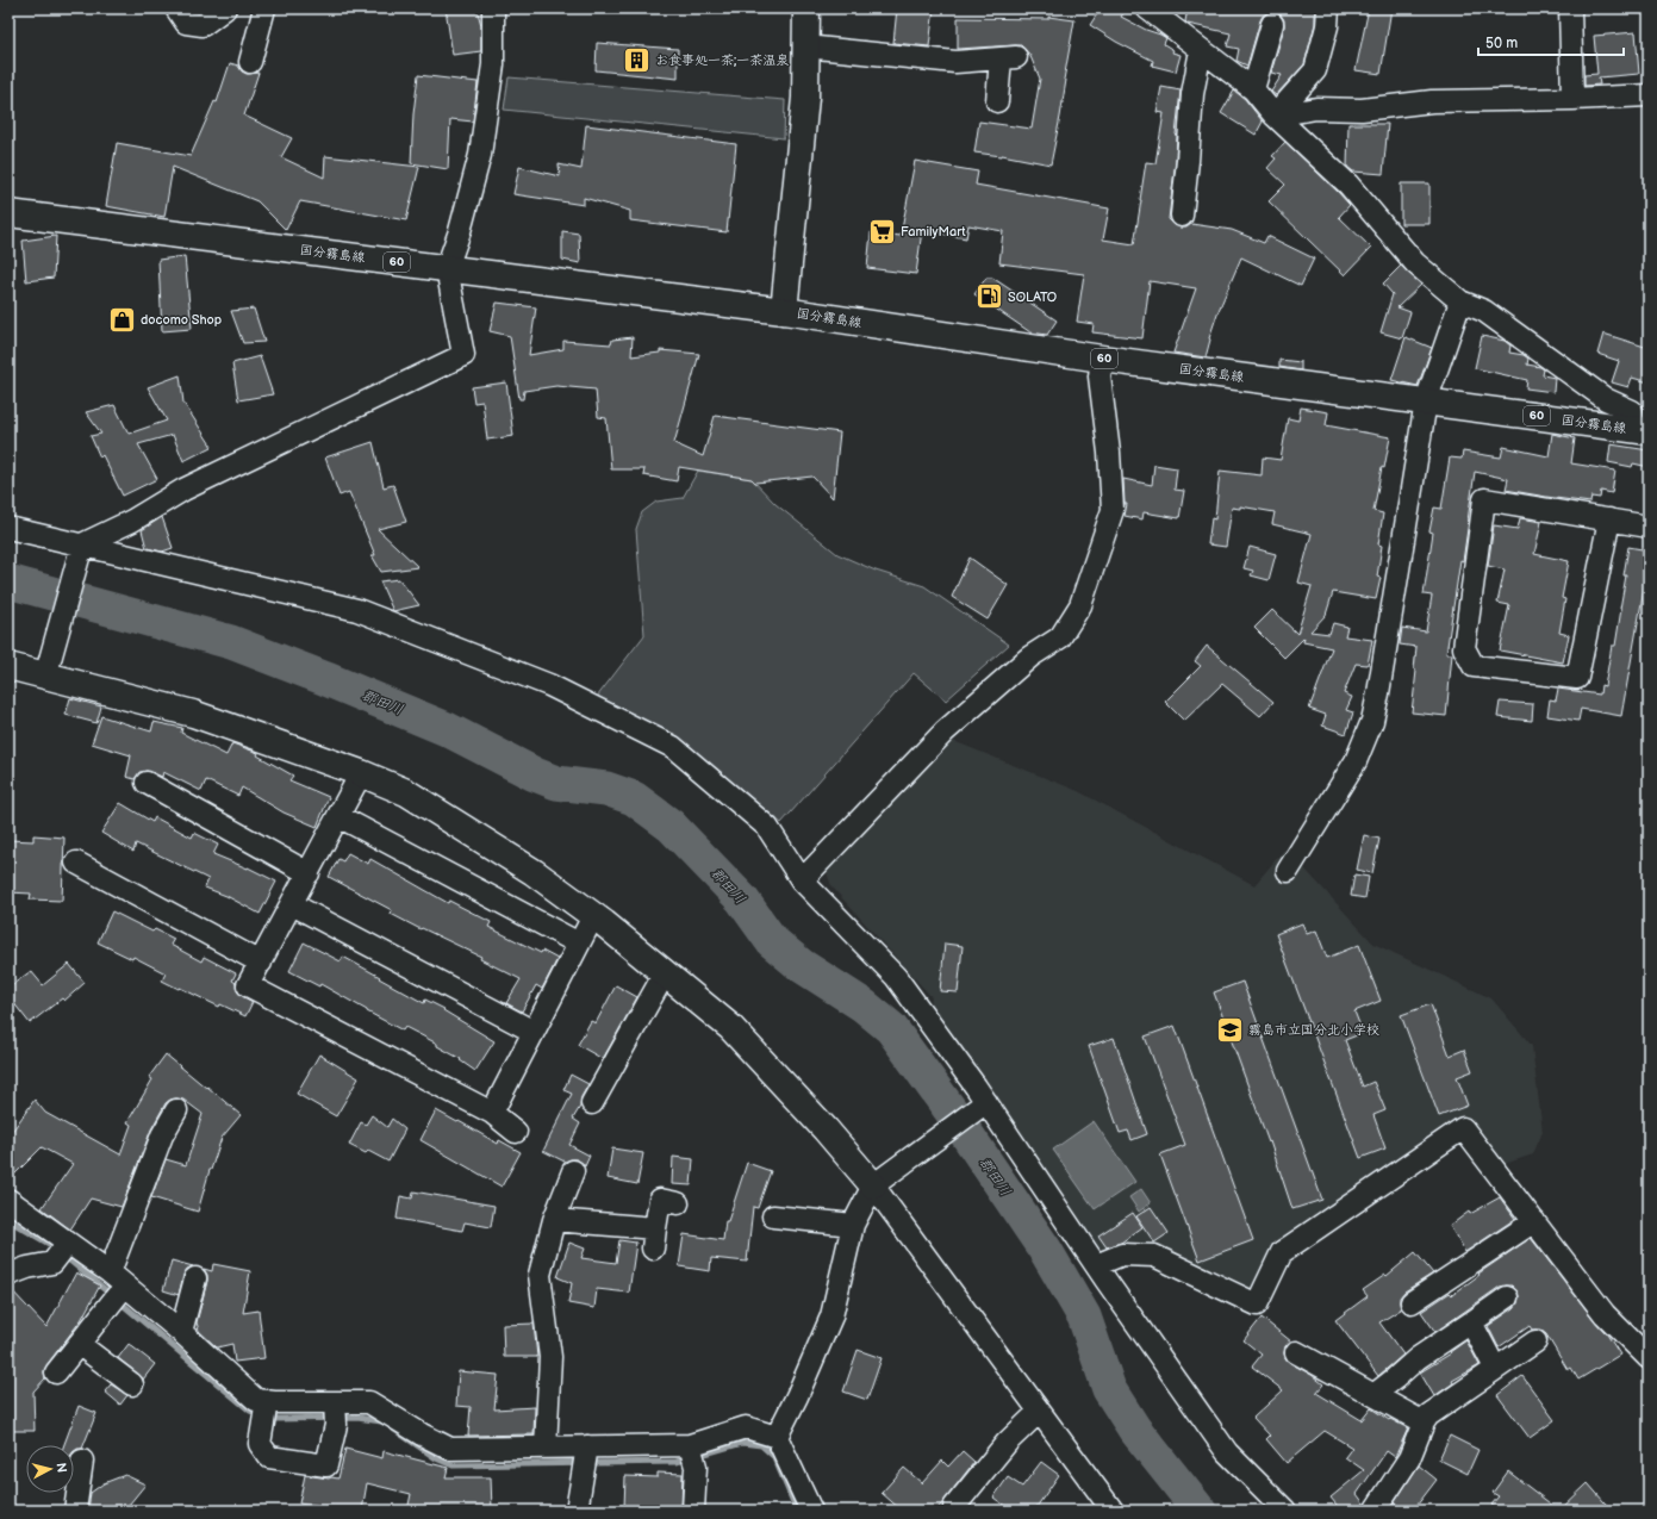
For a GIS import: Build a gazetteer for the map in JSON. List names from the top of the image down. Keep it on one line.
{"streets":{"main road":["国分霧島線","60"]},"water":["郡田川"],"places":{"building":["お食事処一茶;一茶温泉"],"supermarket":["FamilyMart"],"fuel station":["SOLATO"],"shop":["docomo Shop"],"school or university":["霧島市立国分北小学校"]},"scale_bar":"50 m","north":"right"}
